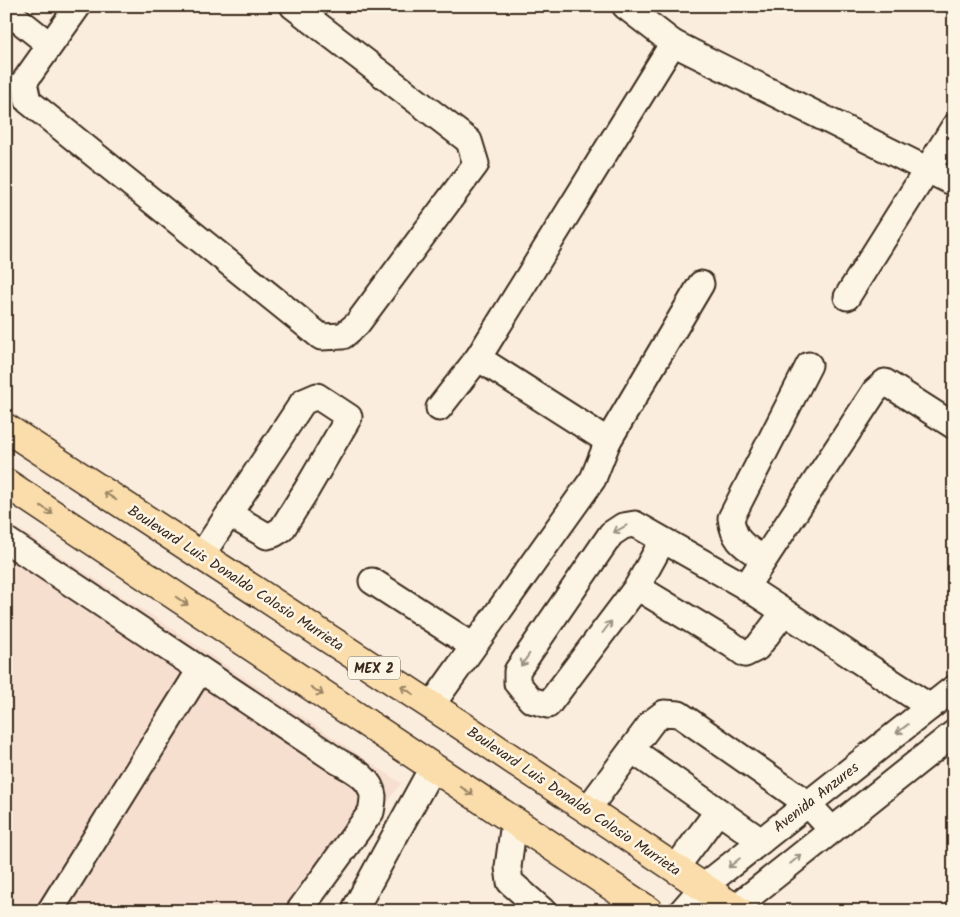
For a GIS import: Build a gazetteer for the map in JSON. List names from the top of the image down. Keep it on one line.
{"streets":{"highway":["Boulevard Luis Donaldo Colosio Murrieta","MEX 2"],"street":["Avenida Anzures"]},"crossings":[["Boulevard Luis Donaldo Colosio Murrieta","Avenida Anzures"]]}
